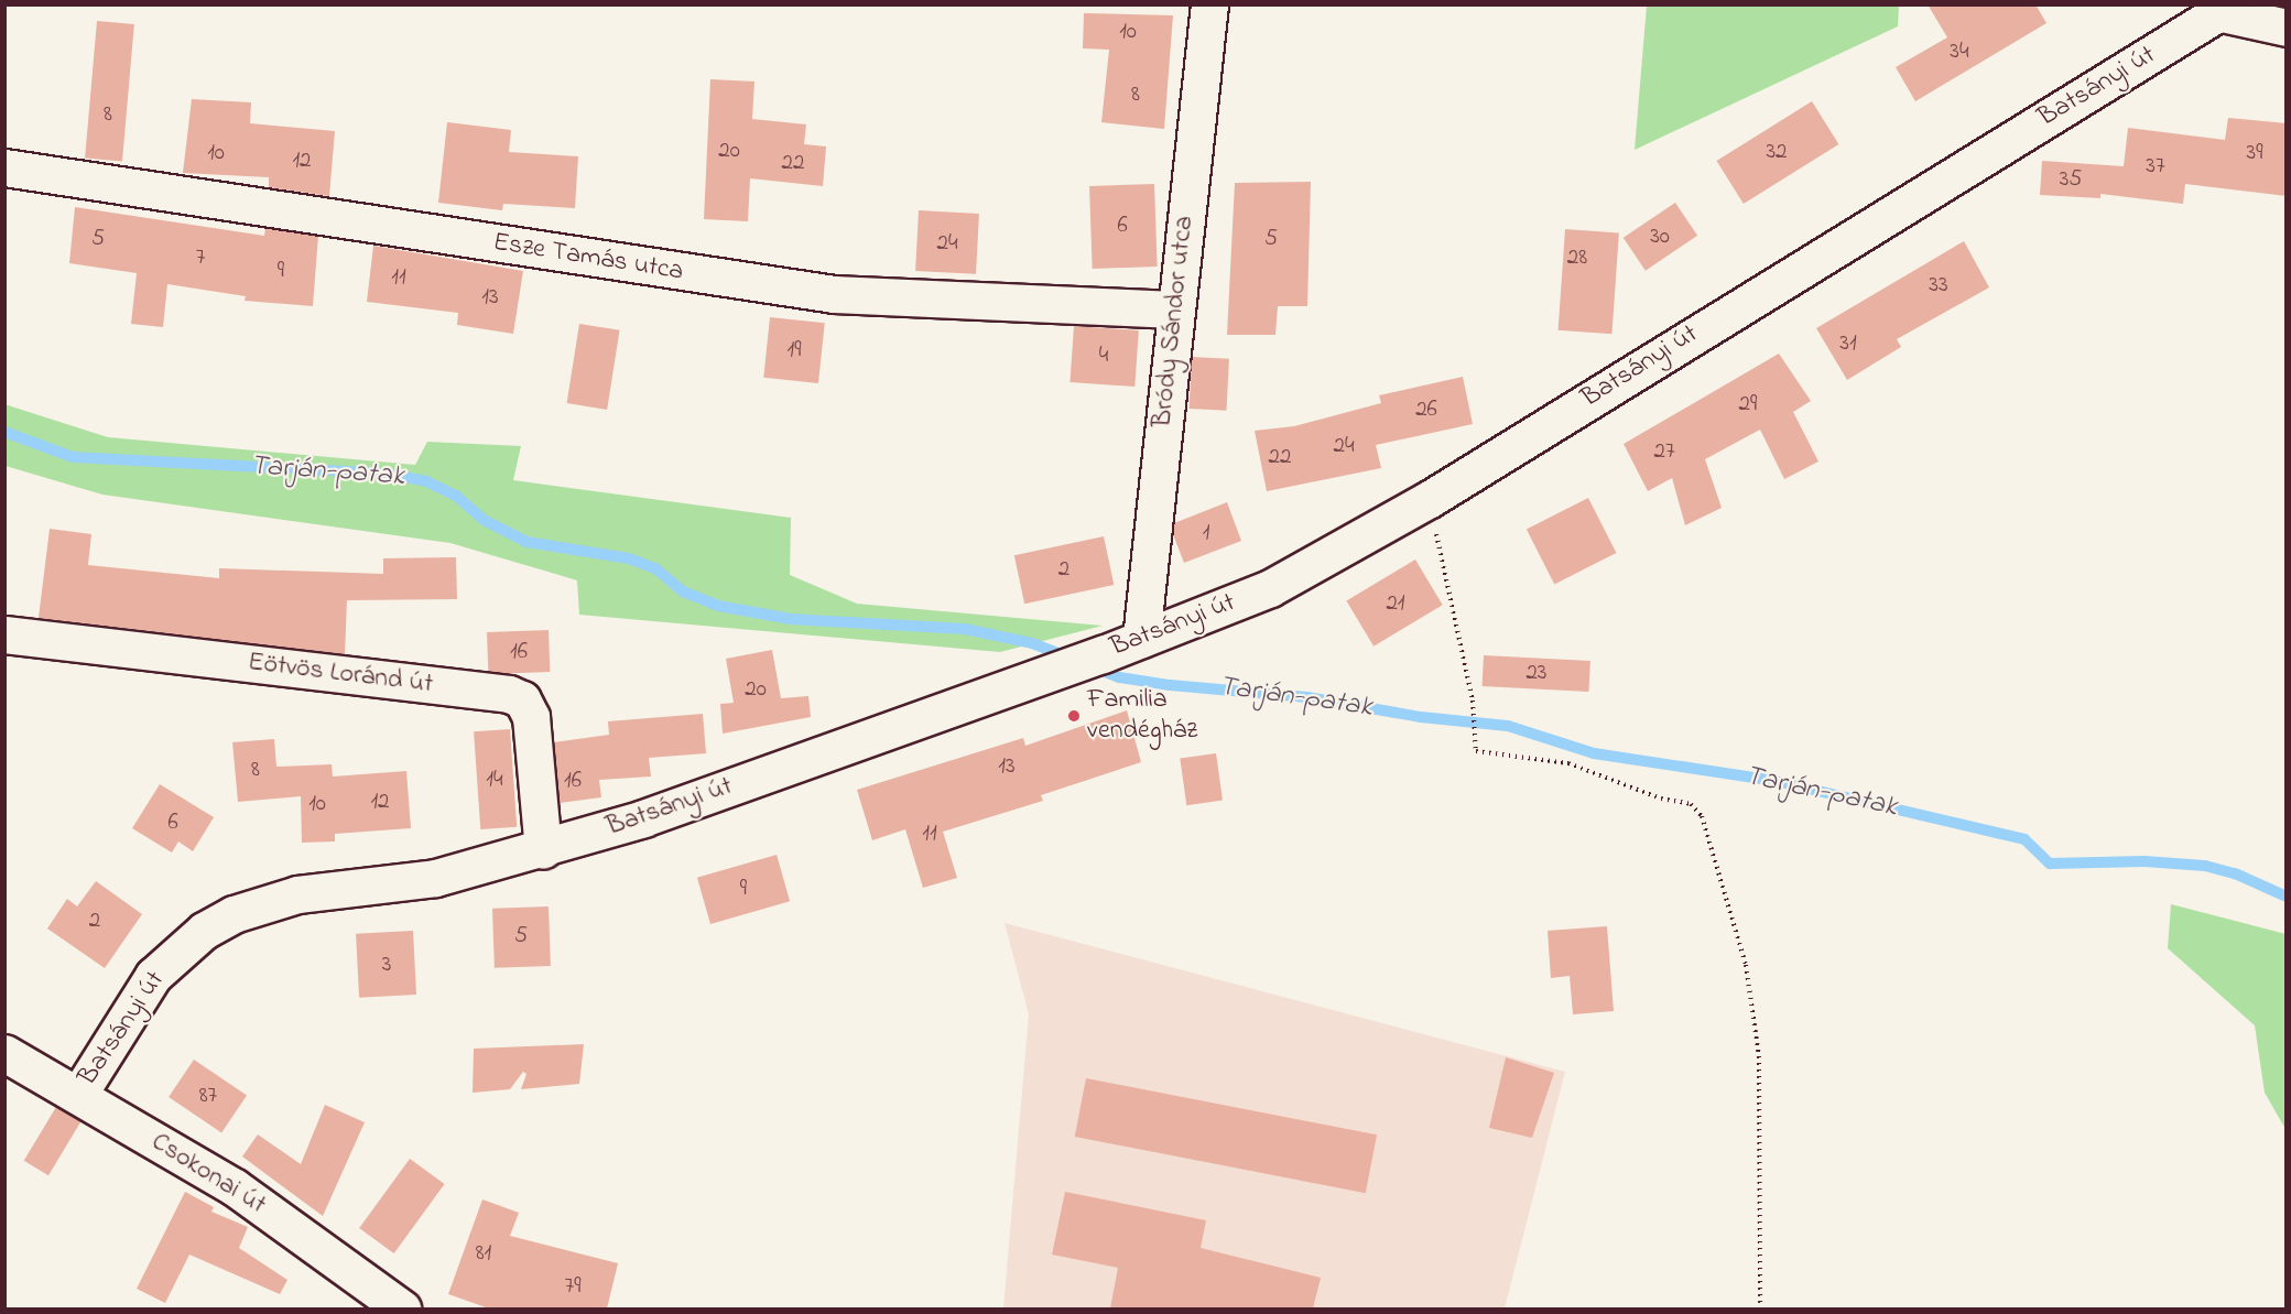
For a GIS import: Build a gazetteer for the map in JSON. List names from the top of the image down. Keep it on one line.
{"streets":{"street":["Batsányi út","Esze Tamás utca","Bródy Sándor utca","Eötvös Loránd út","Csokonai út"]},"crossings":[["Batsányi út","Bródy Sándor utca"],["Batsányi út","Eötvös Loránd út"],["Batsányi út","Csokonai út"],["Esze Tamás utca","Bródy Sándor utca"]],"water":["Tarján-patak"],"places":["Familia vendégház"],"house_numbers":["10","34","8","8","20","32","10","39","12","22","37","35","6","30","5","5","24","7","28","9","11","33","13","31","19","4","29","26","24","27","22","1","2","21","16","23","20","13","8","14","16","12","10","6","11","9","2","5","3","87","81","79"]}
